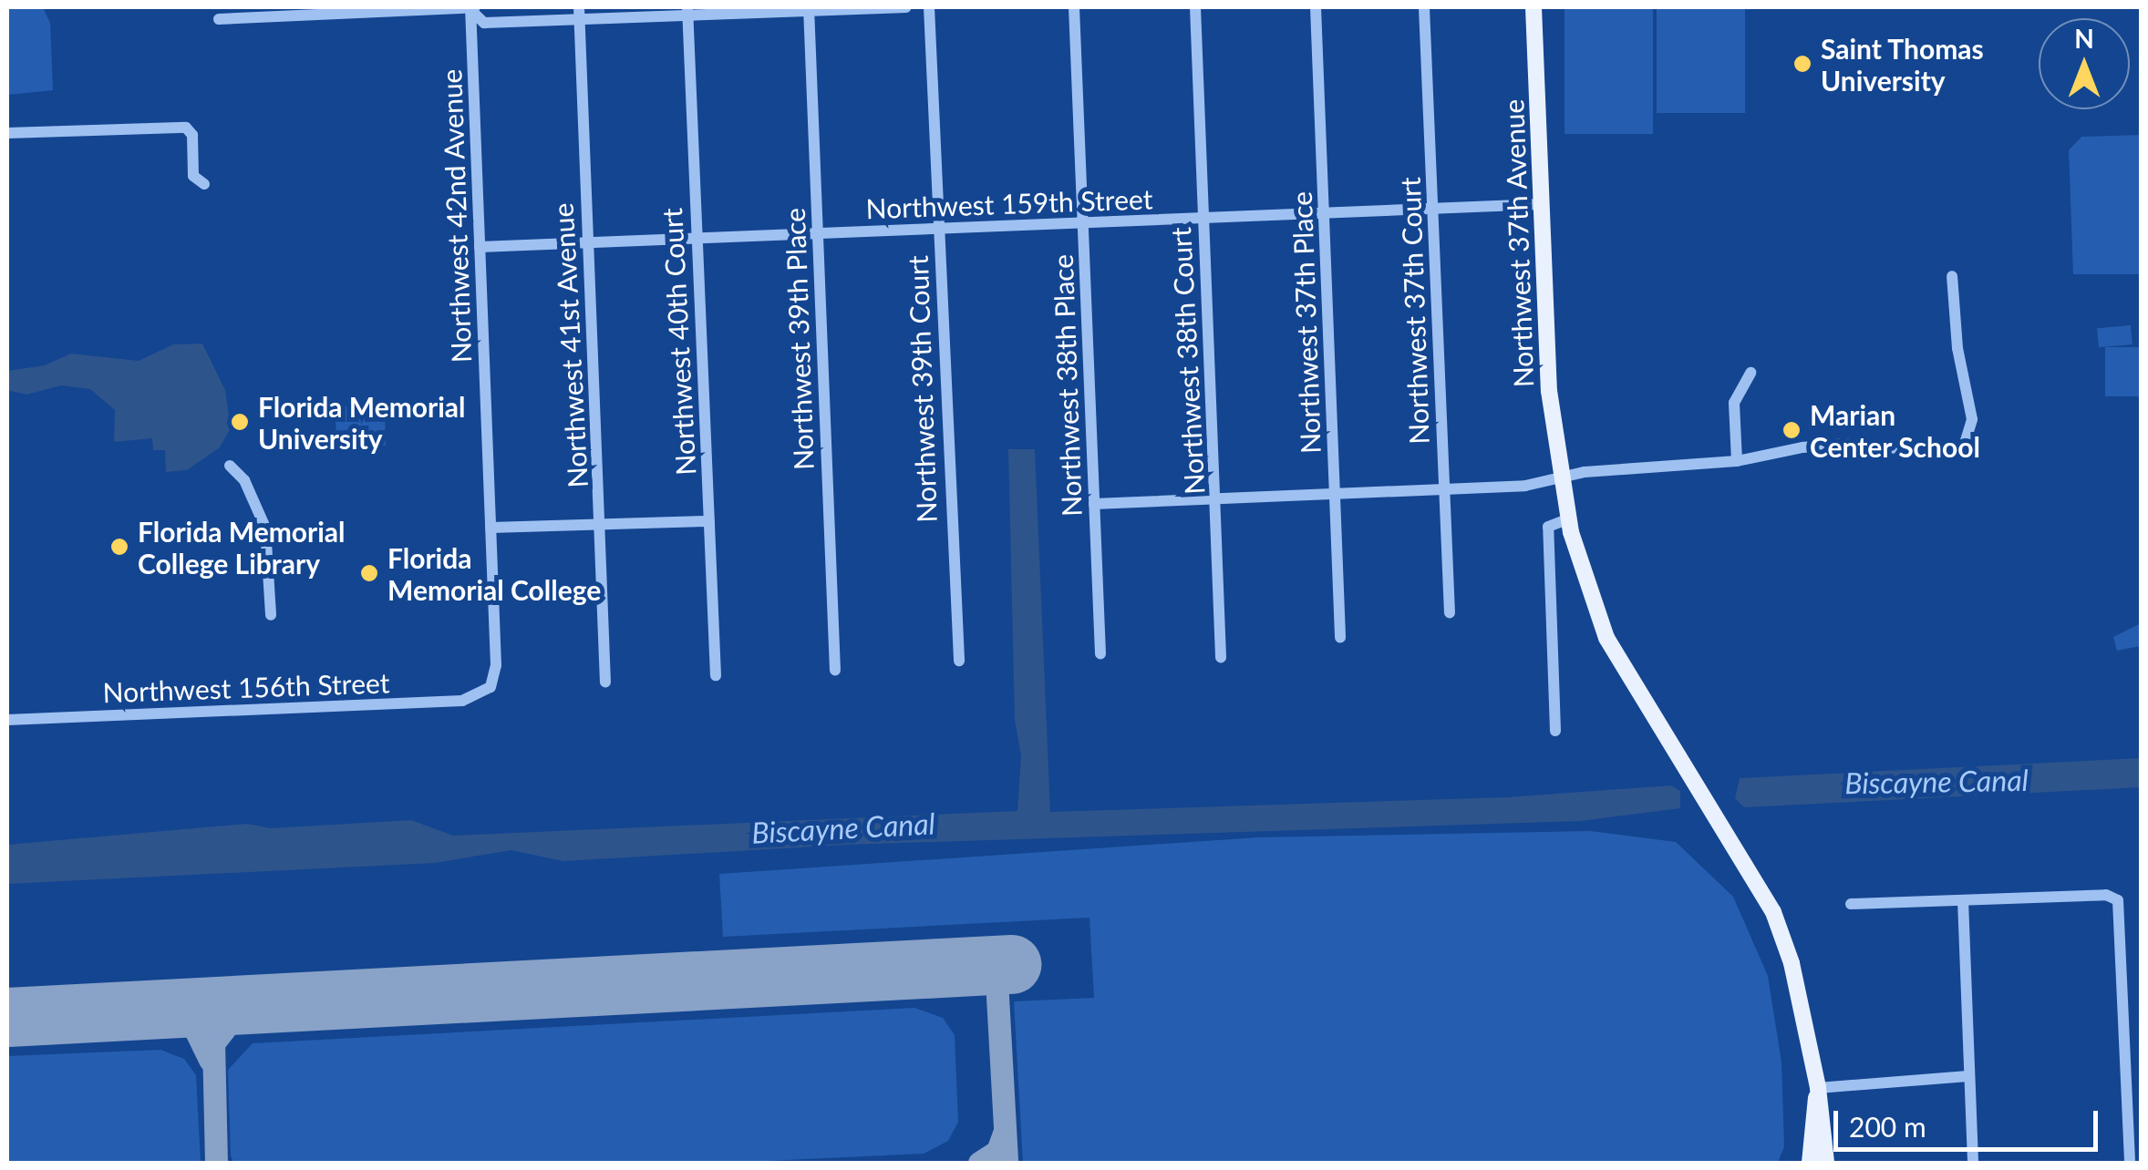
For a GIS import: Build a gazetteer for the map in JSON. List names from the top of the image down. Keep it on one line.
{"streets":{"main road":["Northwest 37th Avenue"],"street":["Northwest 159th Street","Northwest 42nd Avenue","Northwest 37th Court","Northwest 37th Place","Northwest 39th Place","Northwest 40th Court","Northwest 41st Avenue","Northwest 38th Court","Northwest 38th Place","Northwest 39th Court","Northwest 156th Street"]},"crossings":[["Northwest 159th Street","Northwest 42nd Avenue"],["Northwest 159th Street","Northwest 37th Avenue"],["Northwest 159th Street","Northwest 37th Court"],["Northwest 159th Street","Northwest 37th Place"],["Northwest 159th Street","Northwest 39th Place"],["Northwest 159th Street","Northwest 40th Court"],["Northwest 159th Street","Northwest 41st Avenue"],["Northwest 159th Street","Northwest 38th Court"],["Northwest 159th Street","Northwest 38th Place"],["Northwest 159th Street","Northwest 39th Court"],["Northwest 42nd Avenue","Northwest 156th Street"]],"water":["Biscayne Canal"],"places":["Saint Thomas University","Florida Memorial University","Marian Center School","Florida Memorial College Library","Florida Memorial College"],"scale_bar":"200 m","north":"top"}
